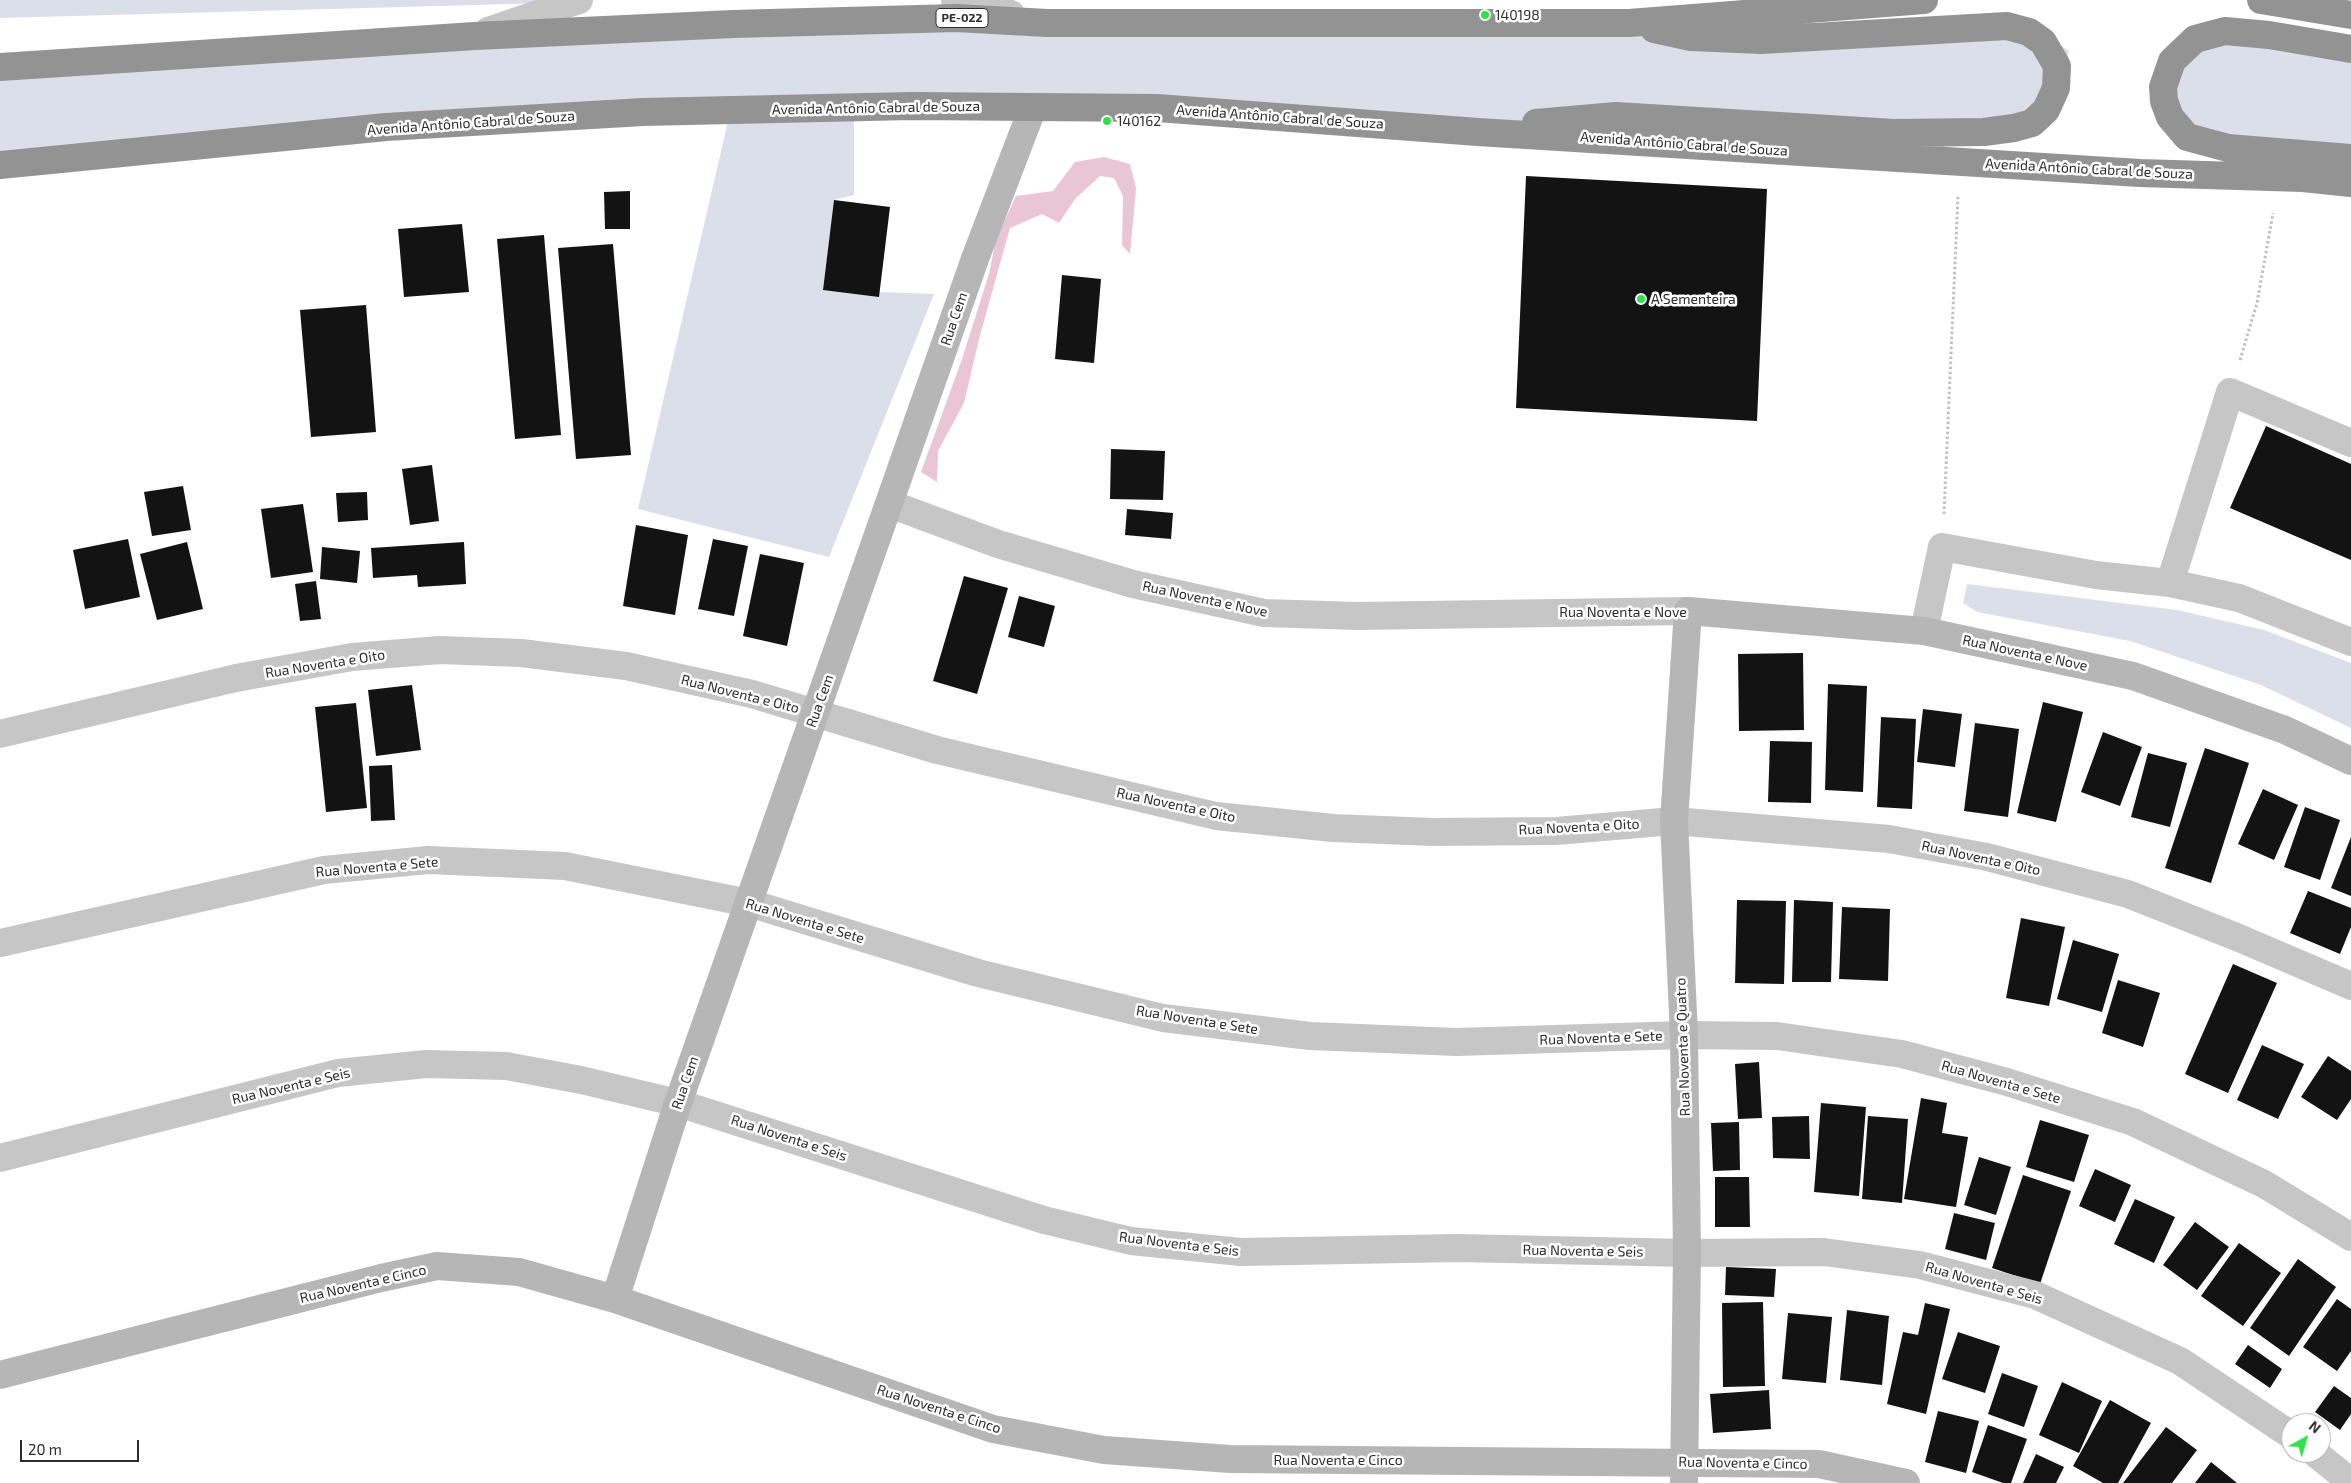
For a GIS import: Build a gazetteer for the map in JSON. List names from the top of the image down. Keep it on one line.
{"streets":{"highway":["PE-022","Avenida Antônio Cabral de Souza"],"street":["Rua Cem","Rua Noventa e Nove","Rua Noventa e Oito","Rua Noventa e Sete","Rua Noventa e Quatro","Rua Noventa e Seis","Rua Noventa e Cinco"]},"crossings":[["Avenida Antônio Cabral de Souza","Rua Cem"],["Rua Cem","Rua Noventa e Nove"],["Rua Cem","Rua Noventa e Oito"],["Rua Cem","Rua Noventa e Sete"],["Rua Cem","Rua Noventa e Seis"],["Rua Cem","Rua Noventa e Cinco"],["Rua Noventa e Nove","Rua Noventa e Quatro"],["Rua Noventa e Oito","Rua Noventa e Quatro"],["Rua Noventa e Sete","Rua Noventa e Quatro"],["Rua Noventa e Quatro","Rua Noventa e Seis"],["Rua Noventa e Quatro","Rua Noventa e Cinco"]],"places":["140198","140162","A Sementeira"],"scale_bar":"20 m","north":"top right"}
